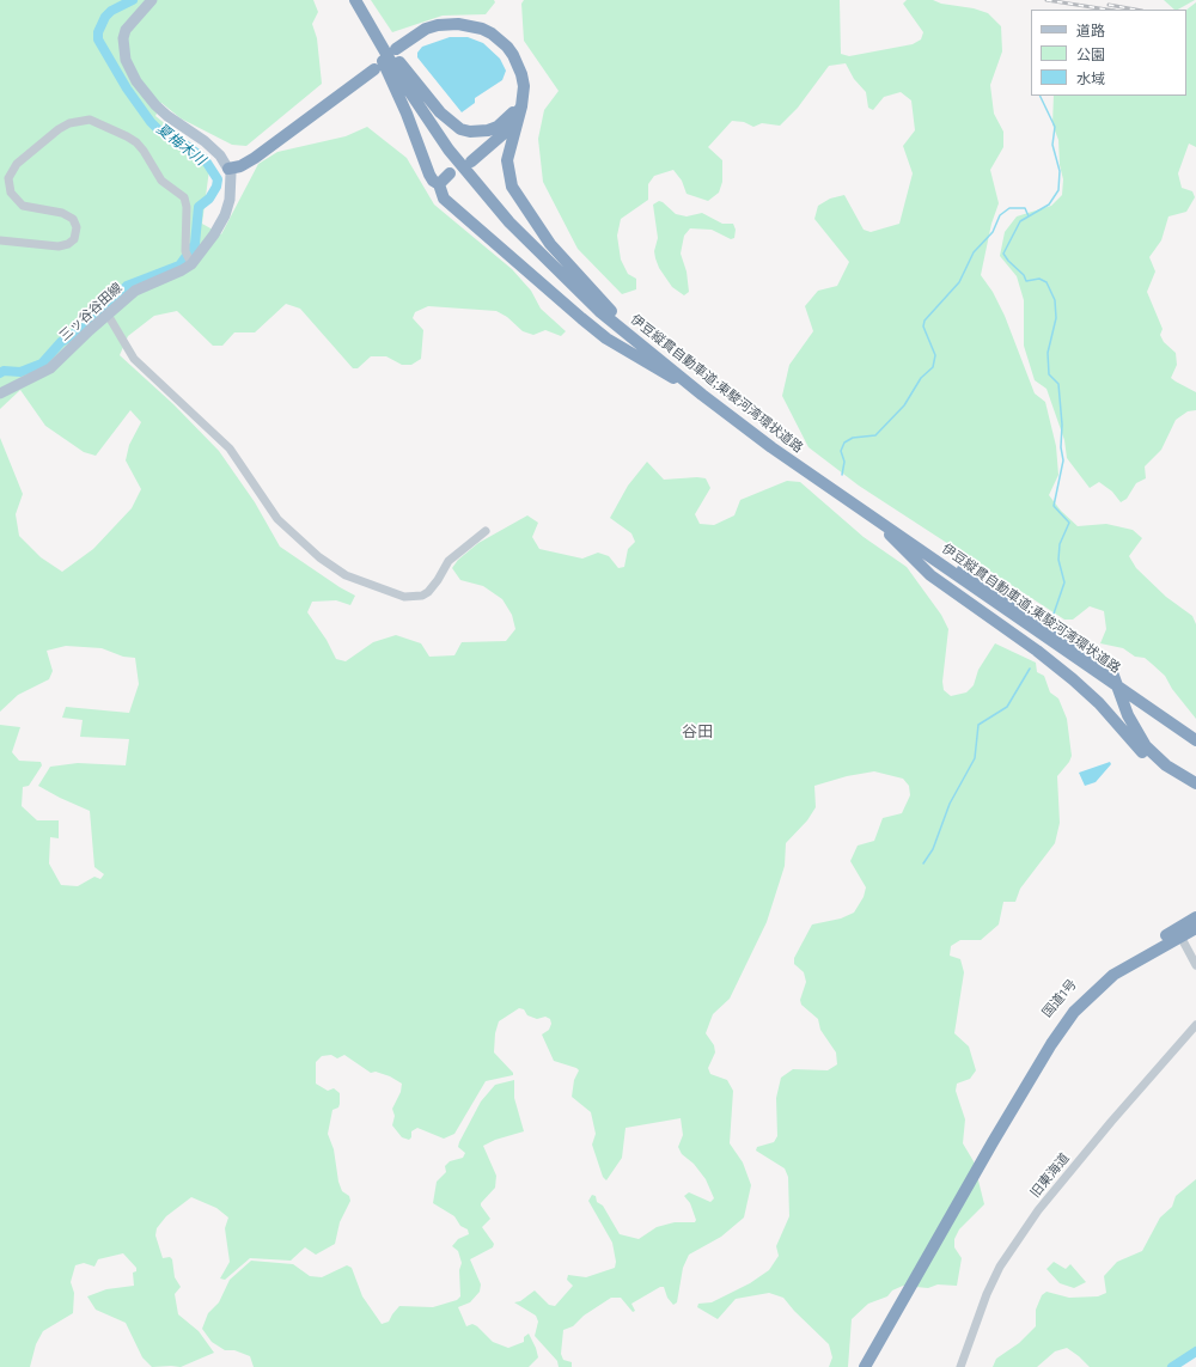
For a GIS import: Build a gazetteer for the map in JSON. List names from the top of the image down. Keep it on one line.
{"streets":{"highway":["伊豆縦貫自動車道;東駿河湾環状道路","国道1号"],"main road":["三ッ谷谷田線"],"street":["旧東海道"]},"districts":["谷田"],"water":["夏梅木川"],"legend":["道路","公園","水域"]}
